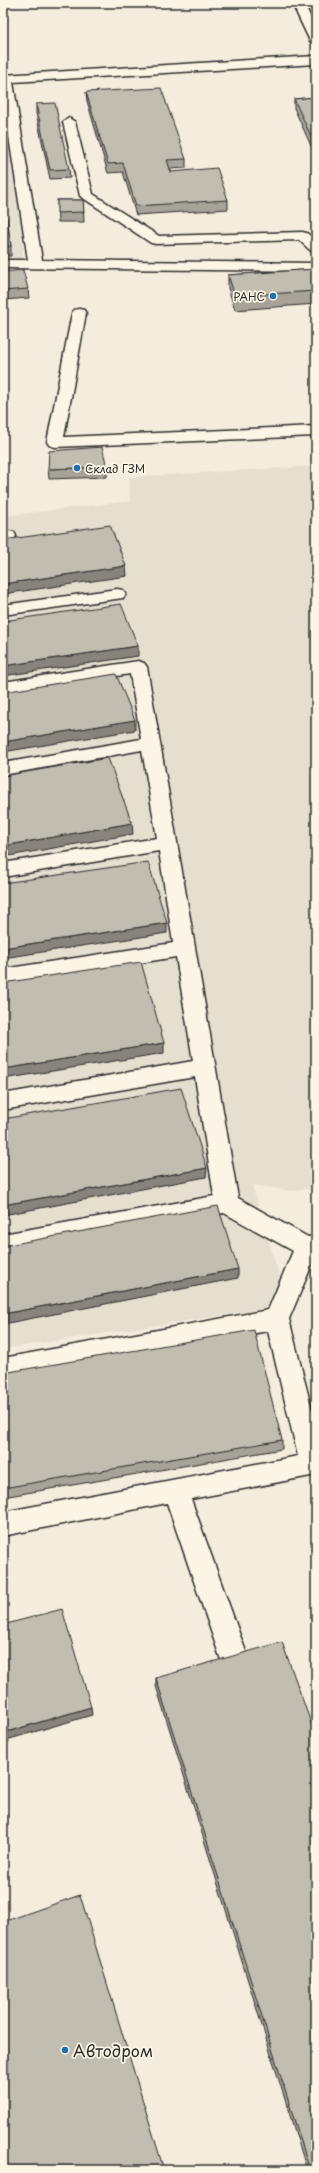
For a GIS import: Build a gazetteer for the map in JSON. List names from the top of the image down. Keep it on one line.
{"places":["РАНС","Склад ГЗМ","Автодром"]}
